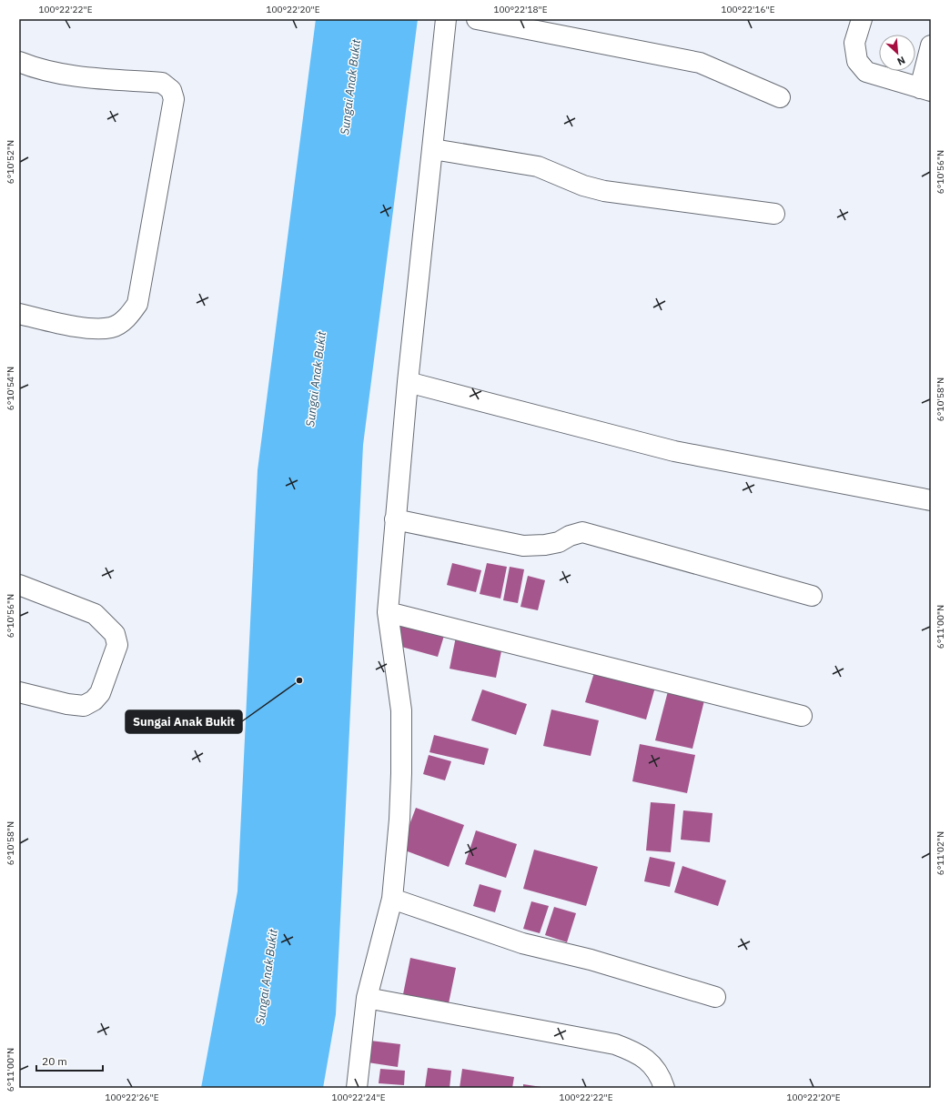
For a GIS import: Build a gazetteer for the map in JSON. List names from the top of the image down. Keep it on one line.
{"water":["Sungai Anak Bukit"],"places":["Sungai Anak Bukit"],"scale_bar":"20 m","north":"bottom right","coordinates":["100°22'22\"E","100°22'20\"E","100°22'18\"E","100°22'16\"E","6°10'52\"N","6°10'56\"N","6°10'54\"N","6°10'58\"N","6°11'00\"N","6°11'02\"N","100°22'26\"E","100°22'24\"E"]}
